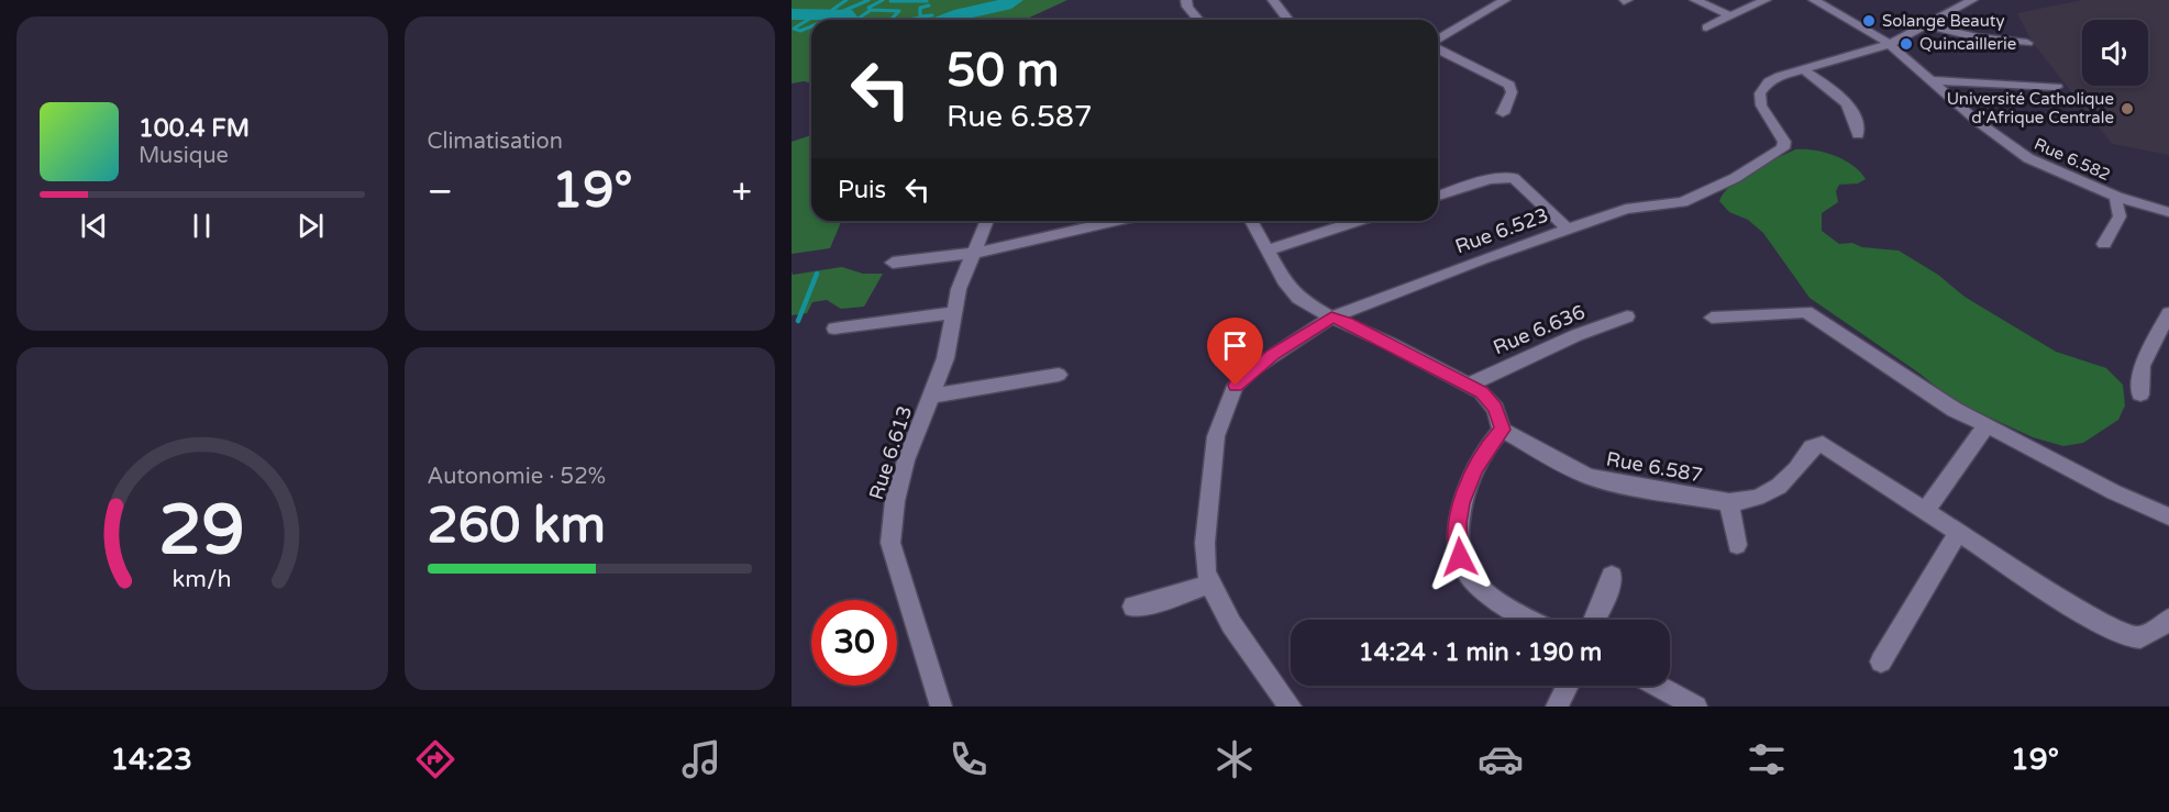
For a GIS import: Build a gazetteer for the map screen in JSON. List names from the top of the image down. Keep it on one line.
{"streets":{"street":["Rue 6.582","Rue 6.523","Rue 6.636","Rue 6.613","Rue 6.587"]},"crossings":[["Rue 6.582","Rue 6.523"]],"places":["Solange Beauty","Quincaillerie","Université Catholique d'Afrique Centrale"],"page":{"tile":["Climatisation",["Autonomie · 52%","260 km"]],"turn":["50 m","Rue 6.587"],"song":["100.4 FM","Musique"],"then":"Puis","heat":["−","19°","+"],"limit":"30","trip":"14:24 · 1 min · 190 m","tabs":["14:23","19°"],"gauge":["29","km/h"]}}
